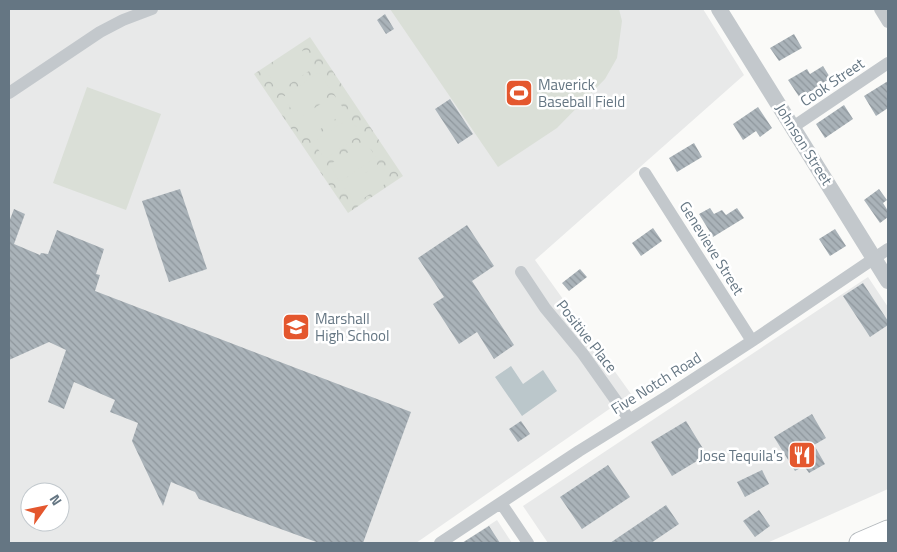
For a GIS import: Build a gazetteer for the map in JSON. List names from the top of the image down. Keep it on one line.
{"streets":{"street":["Cook Street","Johnson Street","Genevieve Street","Positive Place","Five Notch Road"]},"crossings":[["Cook Street","Johnson Street"],["Johnson Street","Five Notch Road"],["Genevieve Street","Five Notch Road"],["Positive Place","Five Notch Road"]],"places":{"sports":["Maverick Baseball Field"],"school or university":["Marshall High School"],"restaurant":["Jose Tequila's"]},"north":"top right"}
